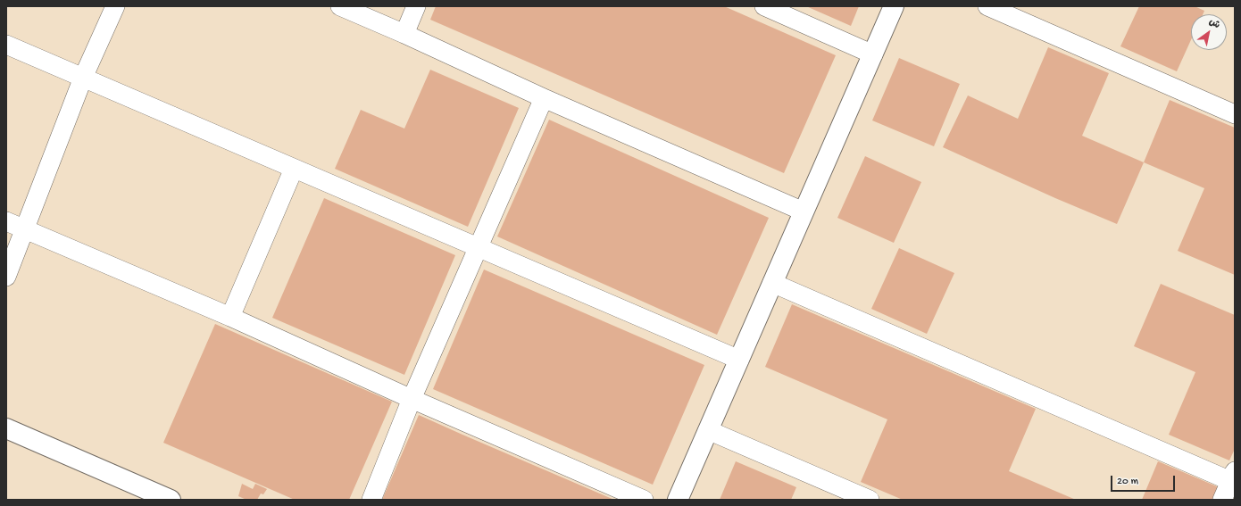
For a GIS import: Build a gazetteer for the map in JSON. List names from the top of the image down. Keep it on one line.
{"scale_bar":"20 m","north":"top right"}
